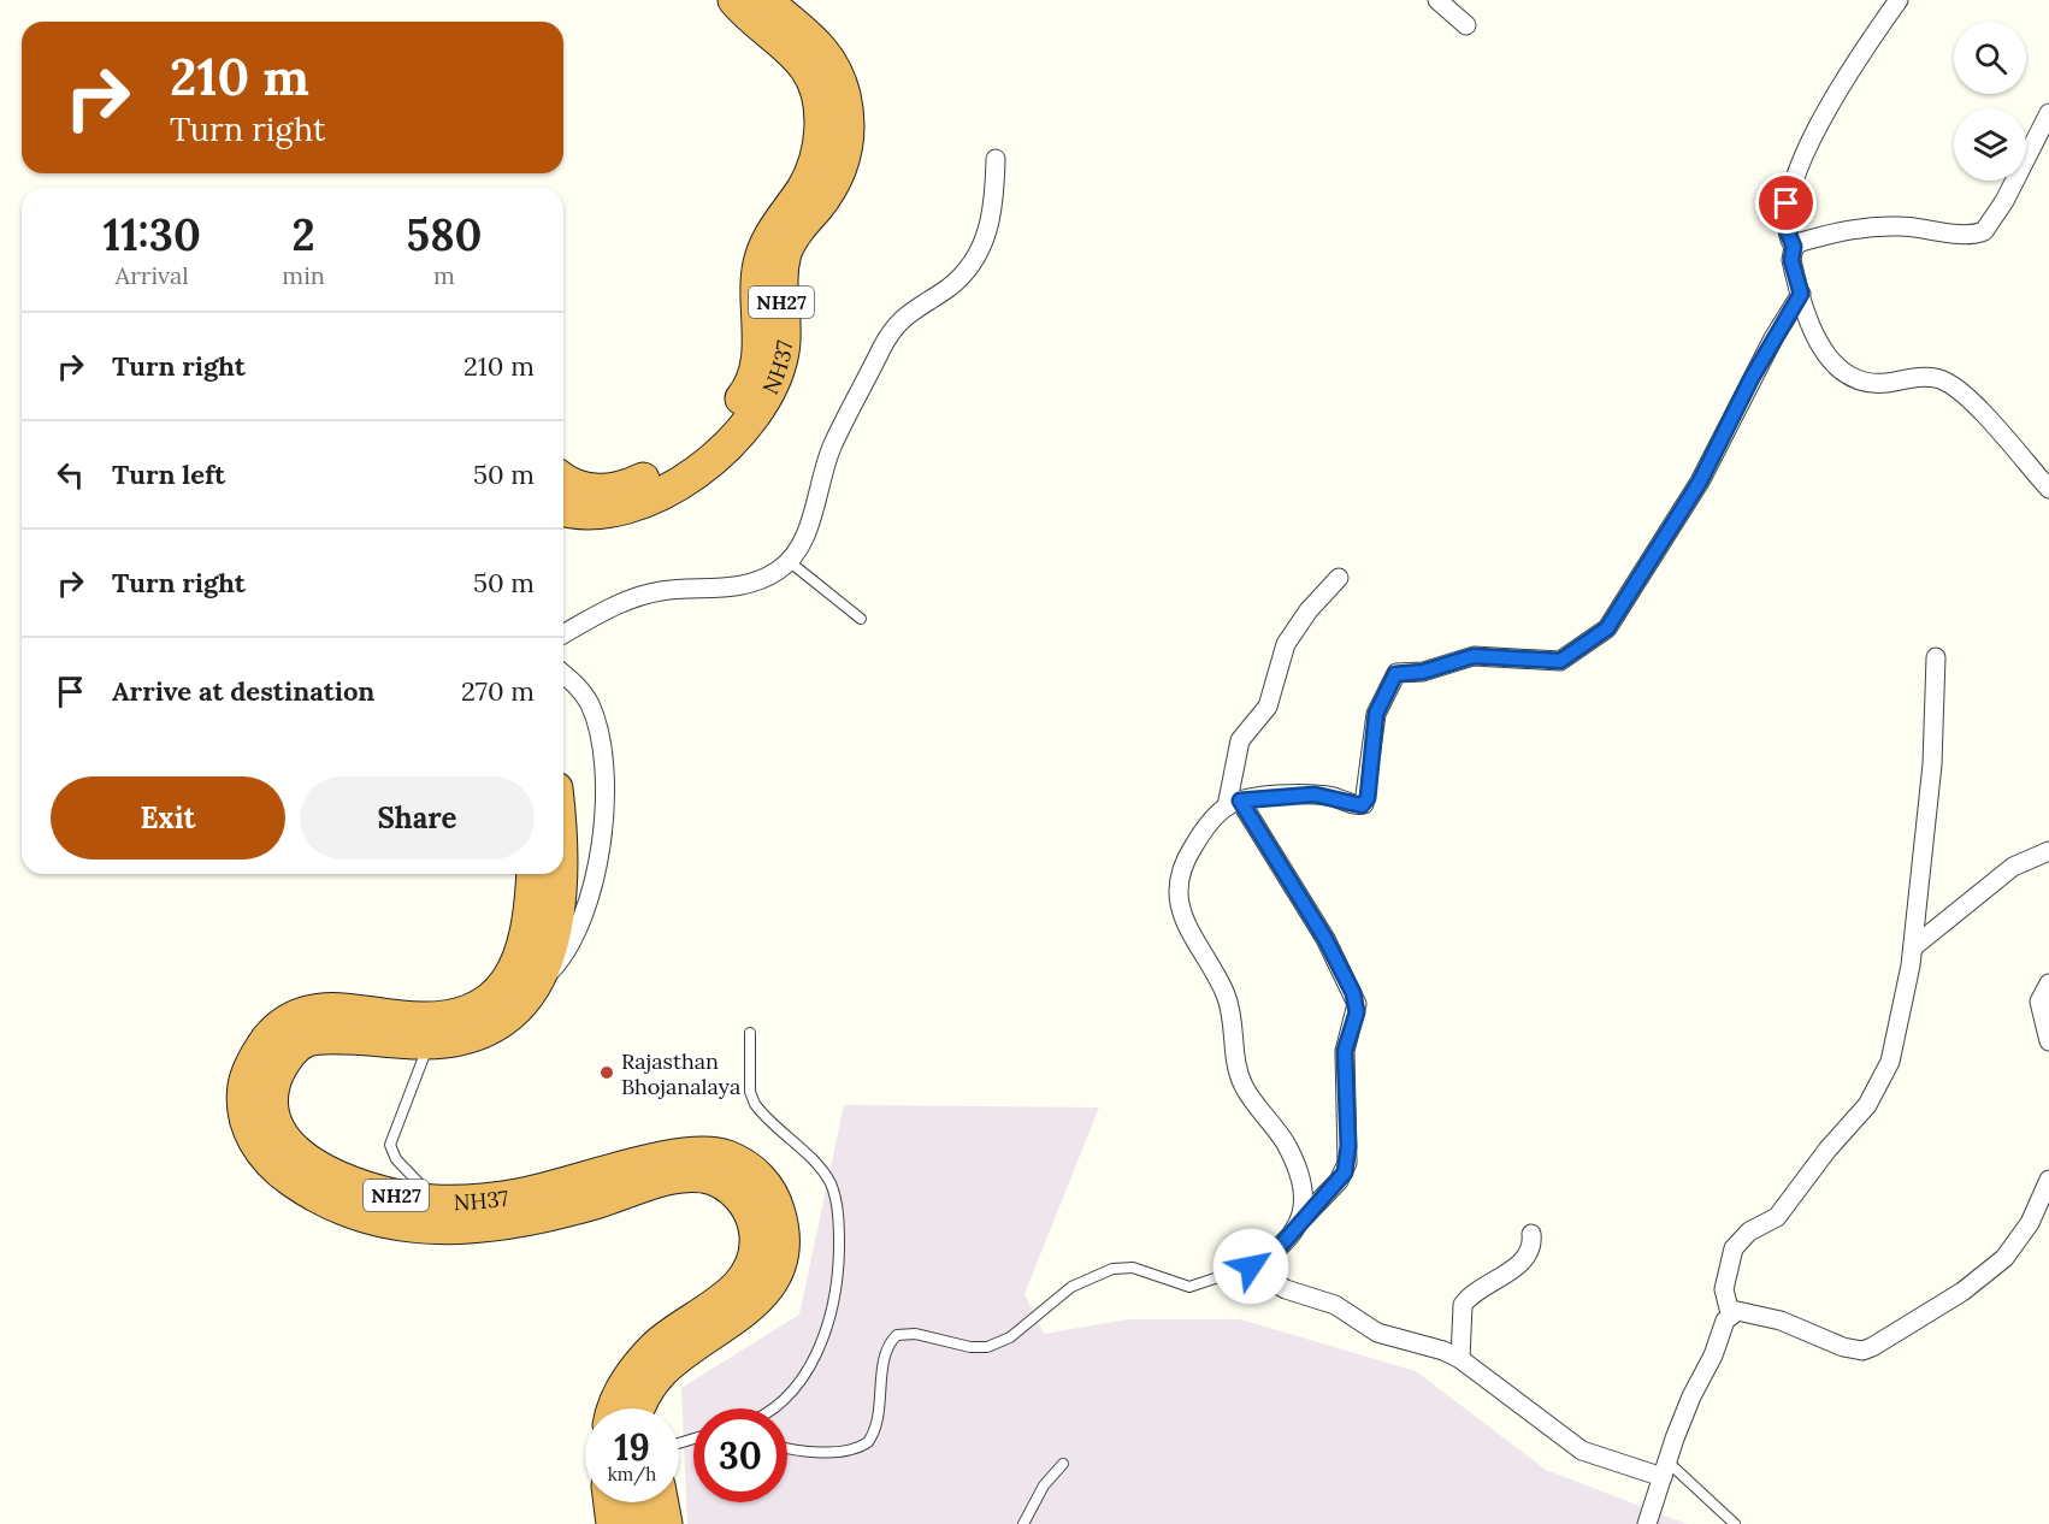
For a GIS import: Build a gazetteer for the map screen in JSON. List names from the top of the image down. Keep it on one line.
{"streets":{"highway":["NH27","NH37"]},"places":["Rajasthan Bhojanalaya"],"page":{"turn":["210 m","Turn right"],"eta":["11:30","Arrival","2","min","580","m"],"list":[{"name":"Turn right","value":"210 m"},{"name":"Turn left","value":"50 m"},{"name":"Turn right","value":"50 m"},{"name":"Arrive at destination","value":"270 m"}],"buttons":["Exit","Share"],"speed":"19 km/h","limit":"30"}}
